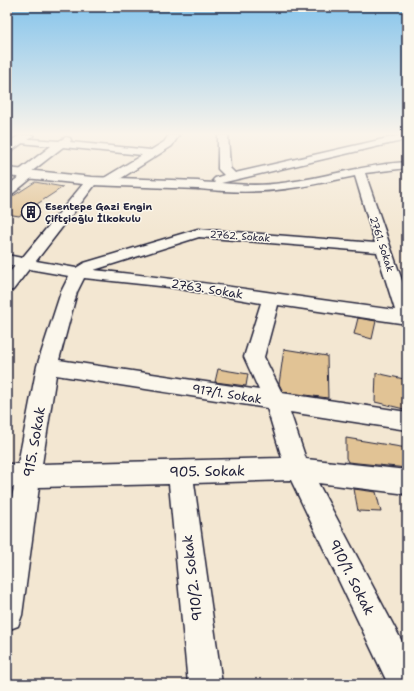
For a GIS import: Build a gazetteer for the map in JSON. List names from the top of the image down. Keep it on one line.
{"streets":{"street":["2762. Sokak","2761. Sokak","2763. Sokak","917/1. Sokak","915. Sokak","905. Sokak","910/1. Sokak","910/2. Sokak"]},"crossings":[["2762. Sokak","2761. Sokak"],["2762. Sokak","2763. Sokak"],["2762. Sokak","915. Sokak"],["2761. Sokak","2763. Sokak"],["2763. Sokak","915. Sokak"],["2763. Sokak","910/1. Sokak"],["917/1. Sokak","915. Sokak"],["917/1. Sokak","910/1. Sokak"],["915. Sokak","905. Sokak"],["905. Sokak","910/1. Sokak"],["905. Sokak","910/2. Sokak"]],"places":{"building":["Esentepe Gazi Engin Çiftçioğlu İlkokulu"]}}
